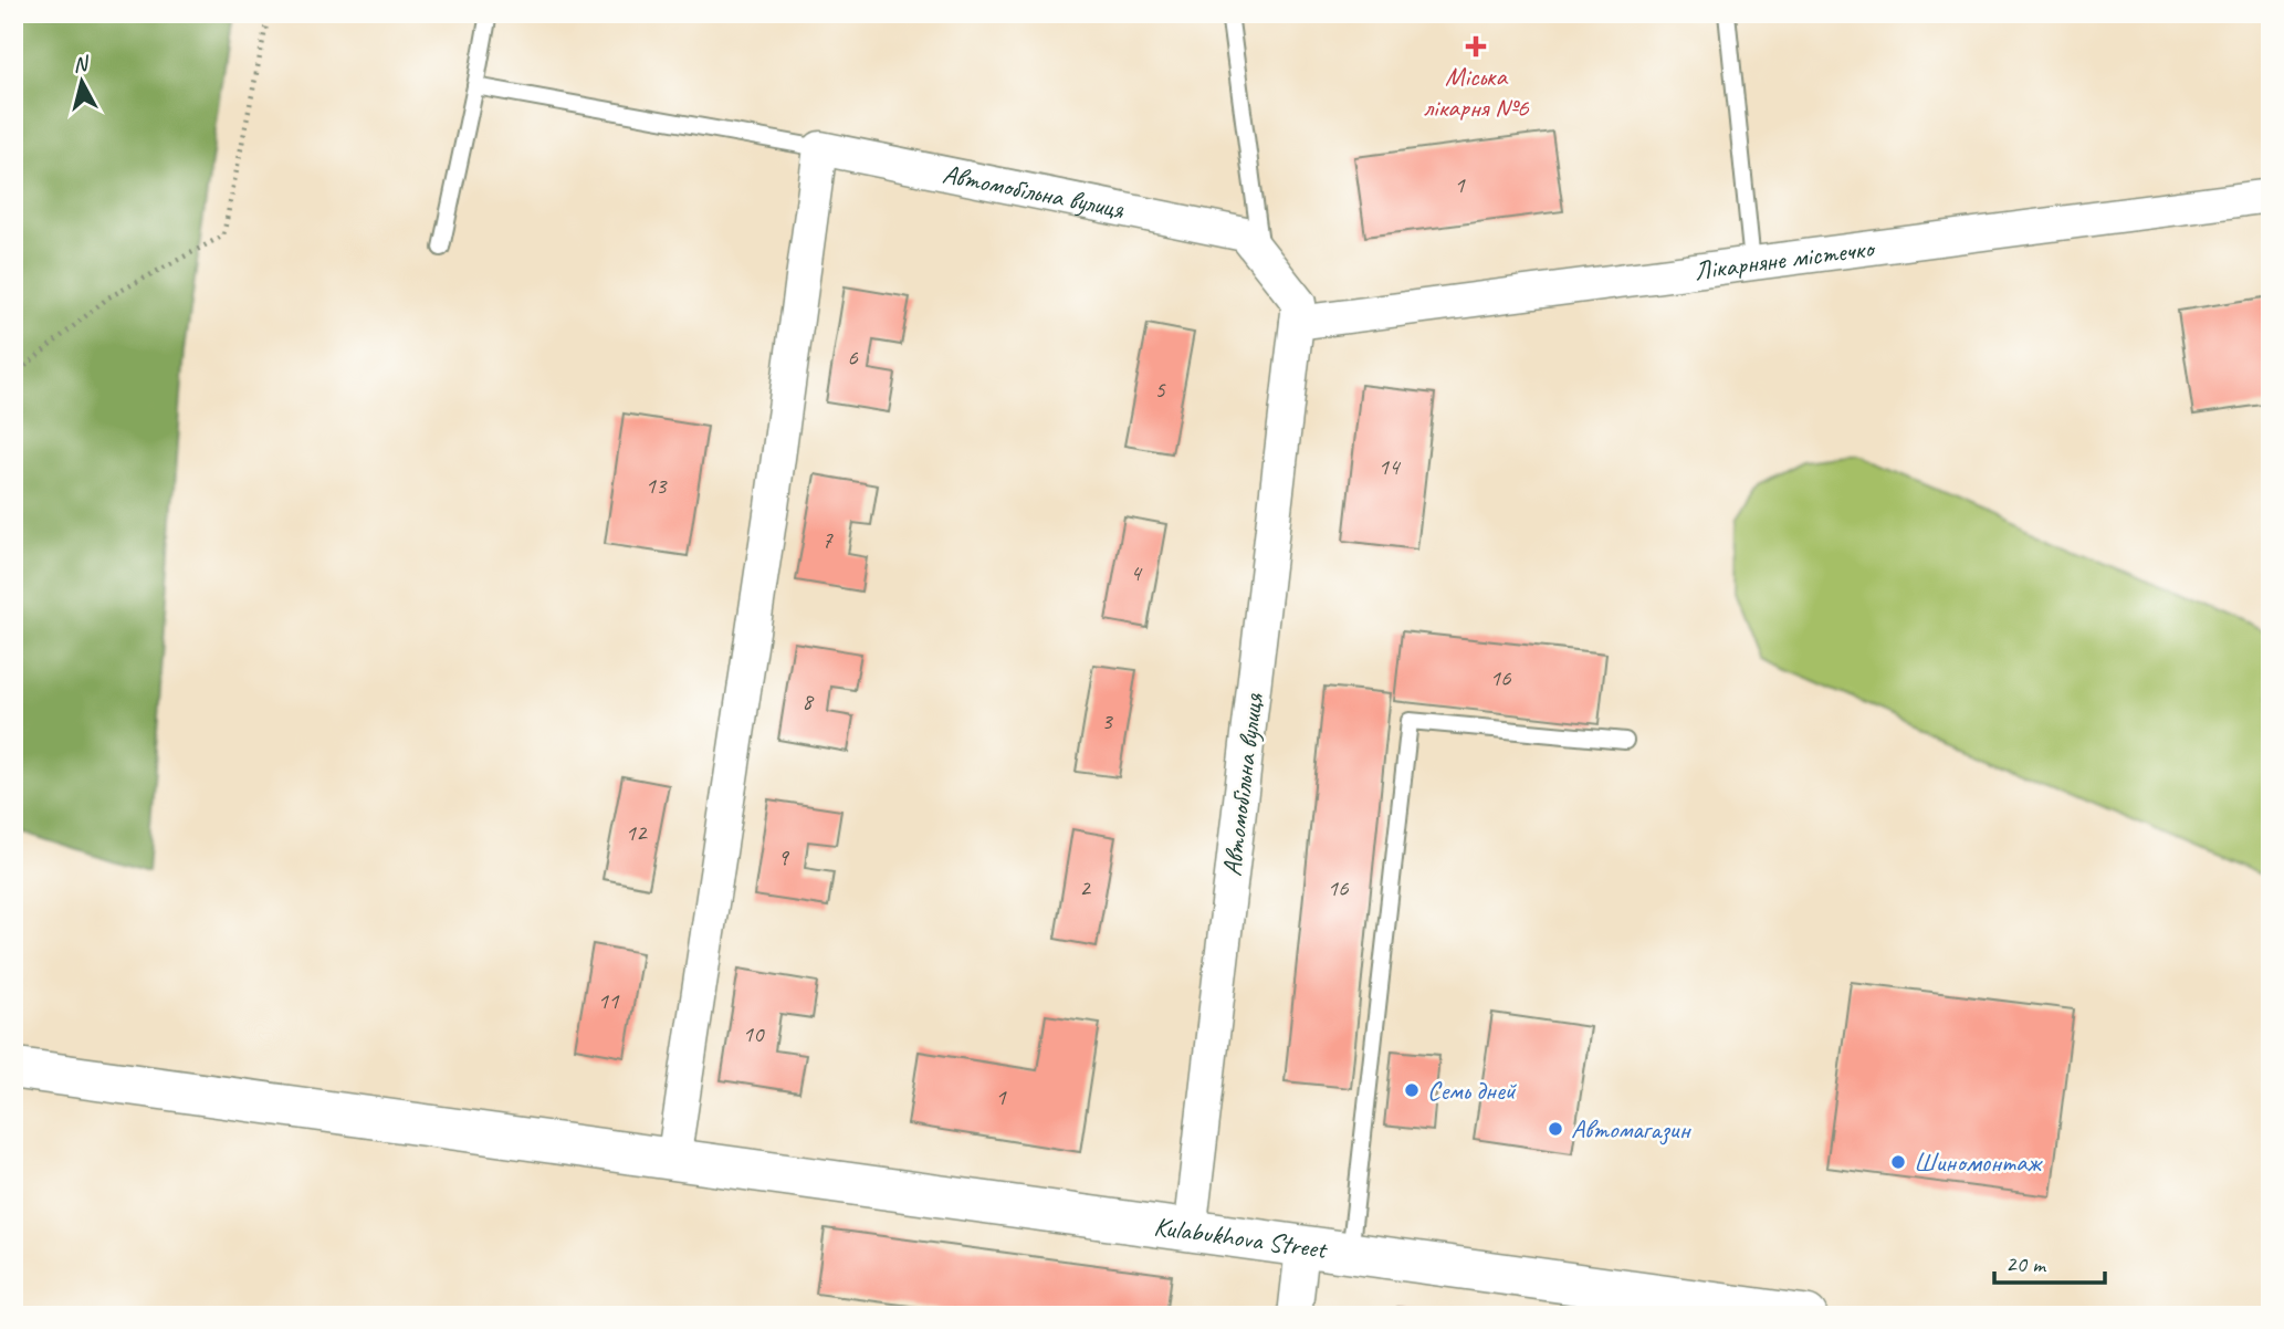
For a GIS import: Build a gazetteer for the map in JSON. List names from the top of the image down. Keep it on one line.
{"streets":{"street":["Автомобільна вулиця","Лікарняне містечко","Kulabukhova Street"]},"crossings":[["Автомобільна вулиця","Лікарняне містечко"],["Автомобільна вулиця","Kulabukhova Street"]],"places":{"health":["Міська лікарня №6"],"other":["Семь дней","Автомагазин","Шиномонтаж"]},"house_numbers":["1","6","5","14","13","7","4","16","8","3","12","9","2","16","11","10","1"],"scale_bar":"20 m","north":"top"}
